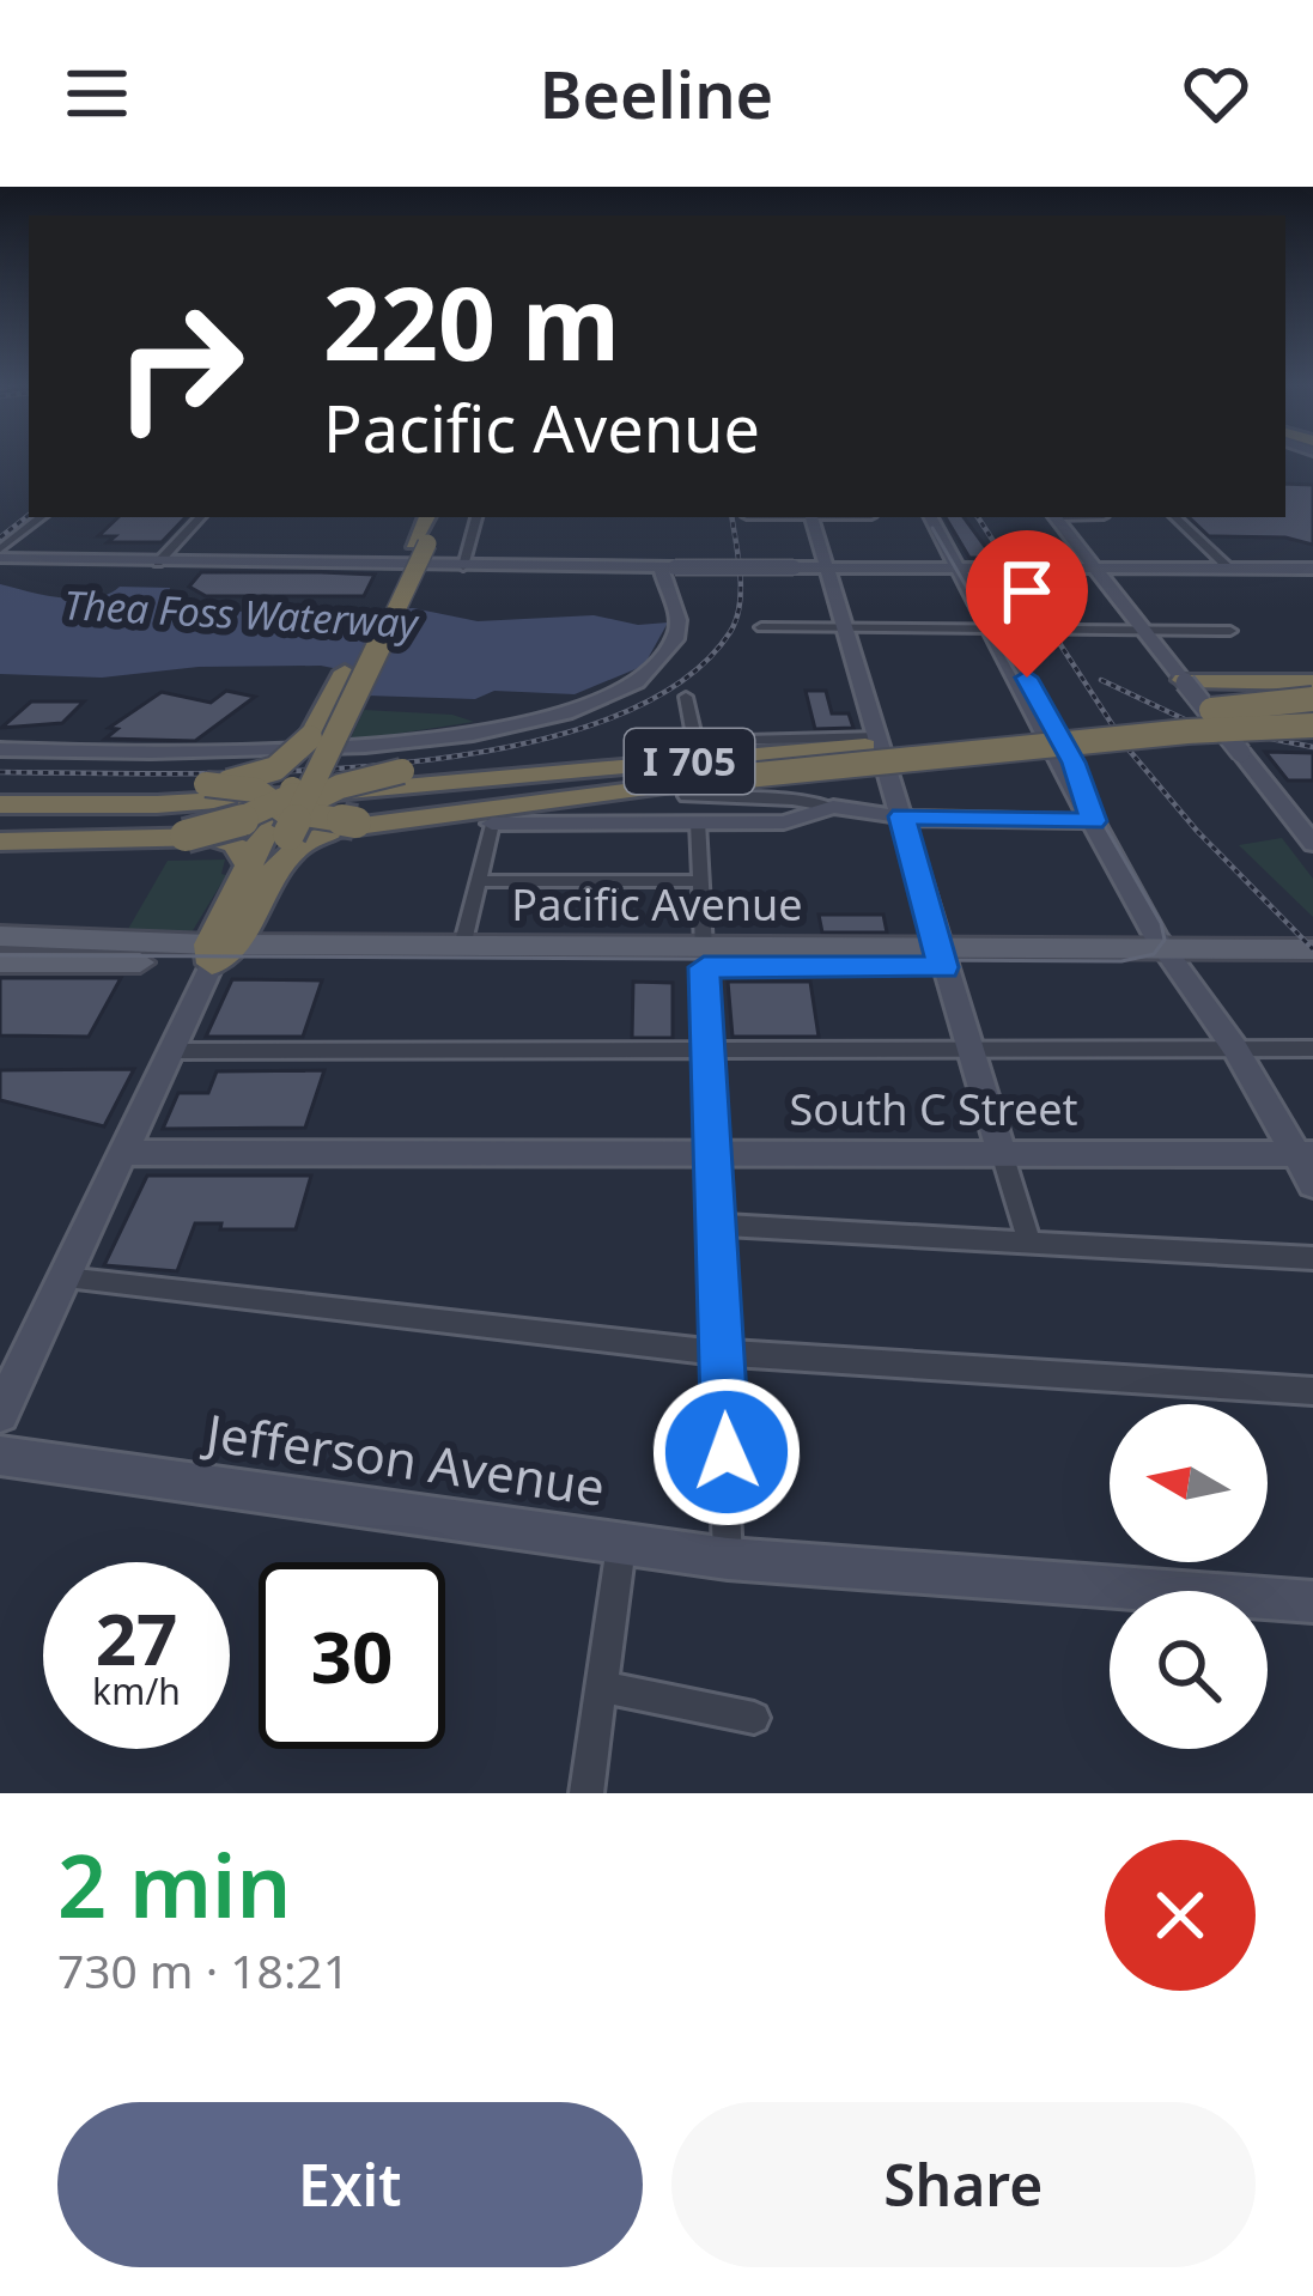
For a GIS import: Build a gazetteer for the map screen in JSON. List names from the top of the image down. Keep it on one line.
{"streets":{"highway":["I 705"],"main road":["Pacific Avenue"],"street":["South C Street","Jefferson Avenue"]},"water":["Thea Foss Waterway"],"north":"left","page":{"header":"Beeline","turn":["220 m","Pacific Avenue"],"speed":"27 km/h","limit":"30","heading":["2 min","730 m · 18:21"],"buttons":["Exit","Share"]}}
